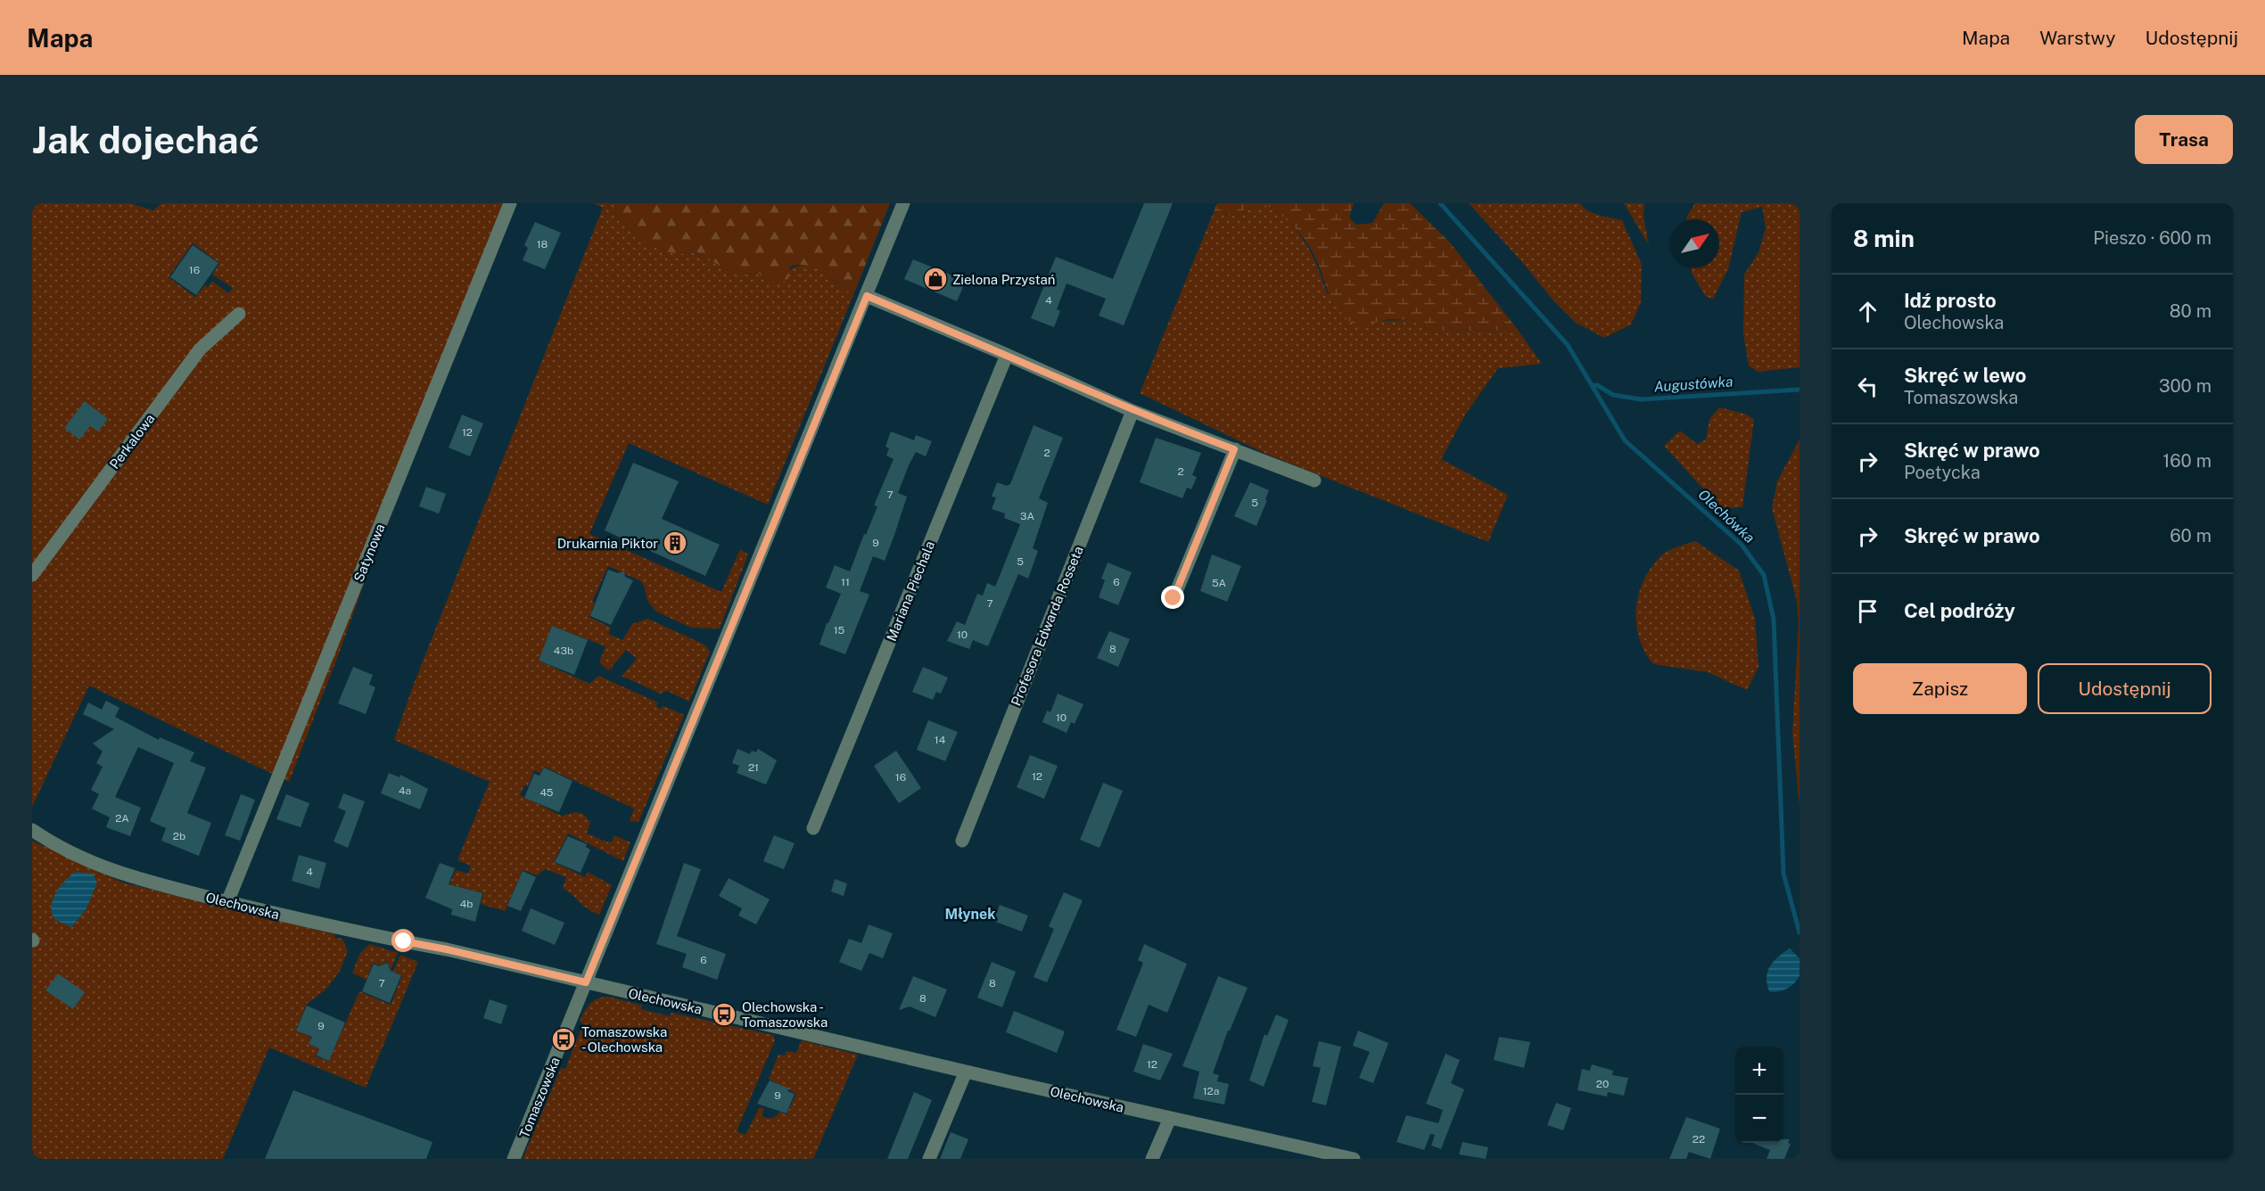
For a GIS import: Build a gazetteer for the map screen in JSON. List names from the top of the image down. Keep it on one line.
{"streets":{"street":["Perkalowa","Satynowa","Mariana Piechala","Profesora Edwarda Rosseta","Olechowska","Tomaszowska"]},"crossings":[["Satynowa","Olechowska"],["Olechowska","Tomaszowska"]],"districts":["Młynek"],"water":["Augustówka","Olechówka"],"places":{"shop":["Zielona Przystań"],"building":["Drukarnia Piktor"],"bus stop":["Olechowska - Tomaszowska","Tomaszowska - Olechowska"]},"house_numbers":["18","16","4","12","2","2","7","5","3A","9","5","11","6","5A","7","15","10","8","43b","10","14","21","12","16","4a","45","2A","2b","4","4b","6","7","8","8","9","12","20","12a","9","22"],"north":"top right","page":{"header":"Mapa","nav":["Mapa","Warstwy","Udostępnij"],"buttons":["Trasa",["Zapisz","Udostępnij"]],"title":"Jak dojechać","heading":["8 min","Pieszo · 600 m"],"list":[["Idź prosto","Olechowska","80 m"],["Skręć w lewo","Tomaszowska","300 m"],["Skręć w prawo","Poetycka","160 m"],["Skręć w prawo","60 m"],"Cel podróży"],"map_buttons":["+","−"]}}
